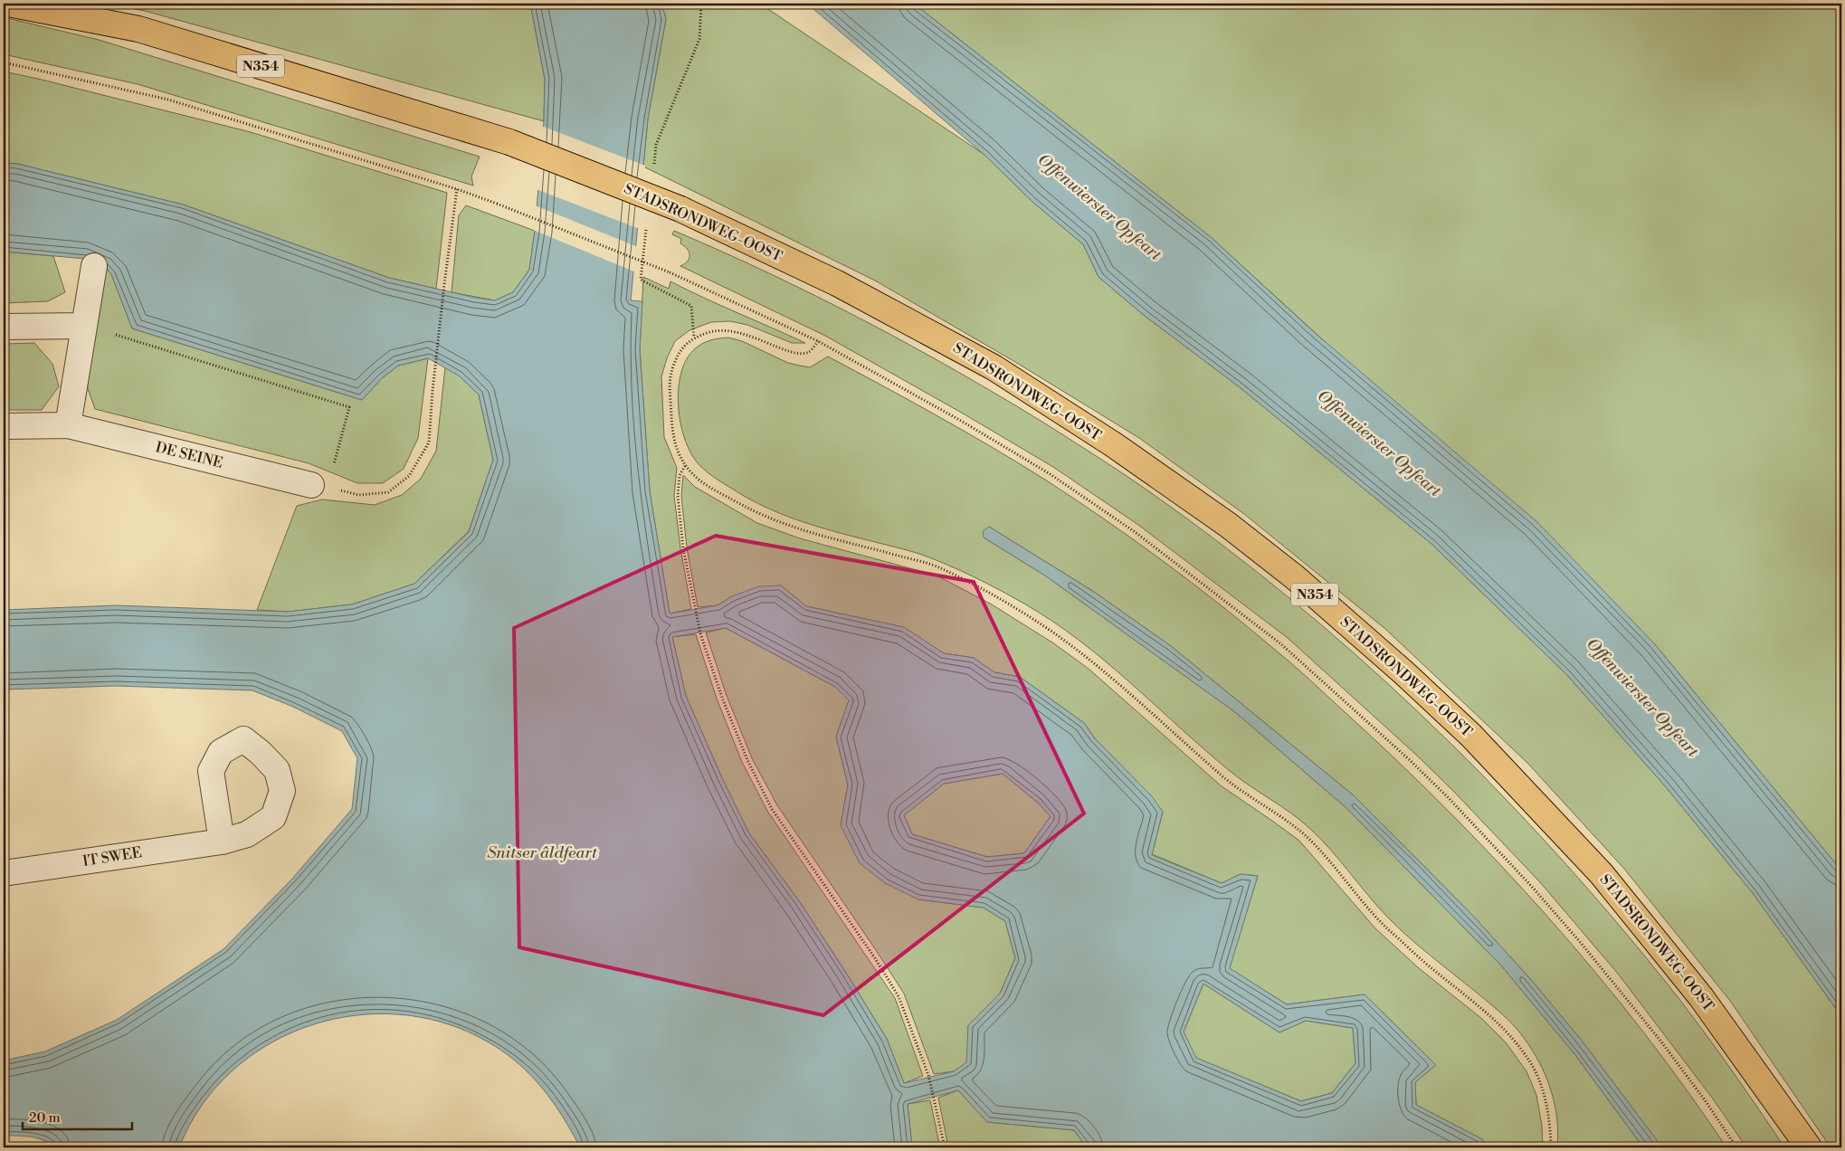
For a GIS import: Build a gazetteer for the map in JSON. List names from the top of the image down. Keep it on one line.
{"streets":{"main road":["N354","STADSRONDWEG-OOST"],"street":["DE SEINE","IT SWEE"]},"water":["Offenwierster Opfeart","Snitser âldfeart"],"scale_bar":"20 m"}
